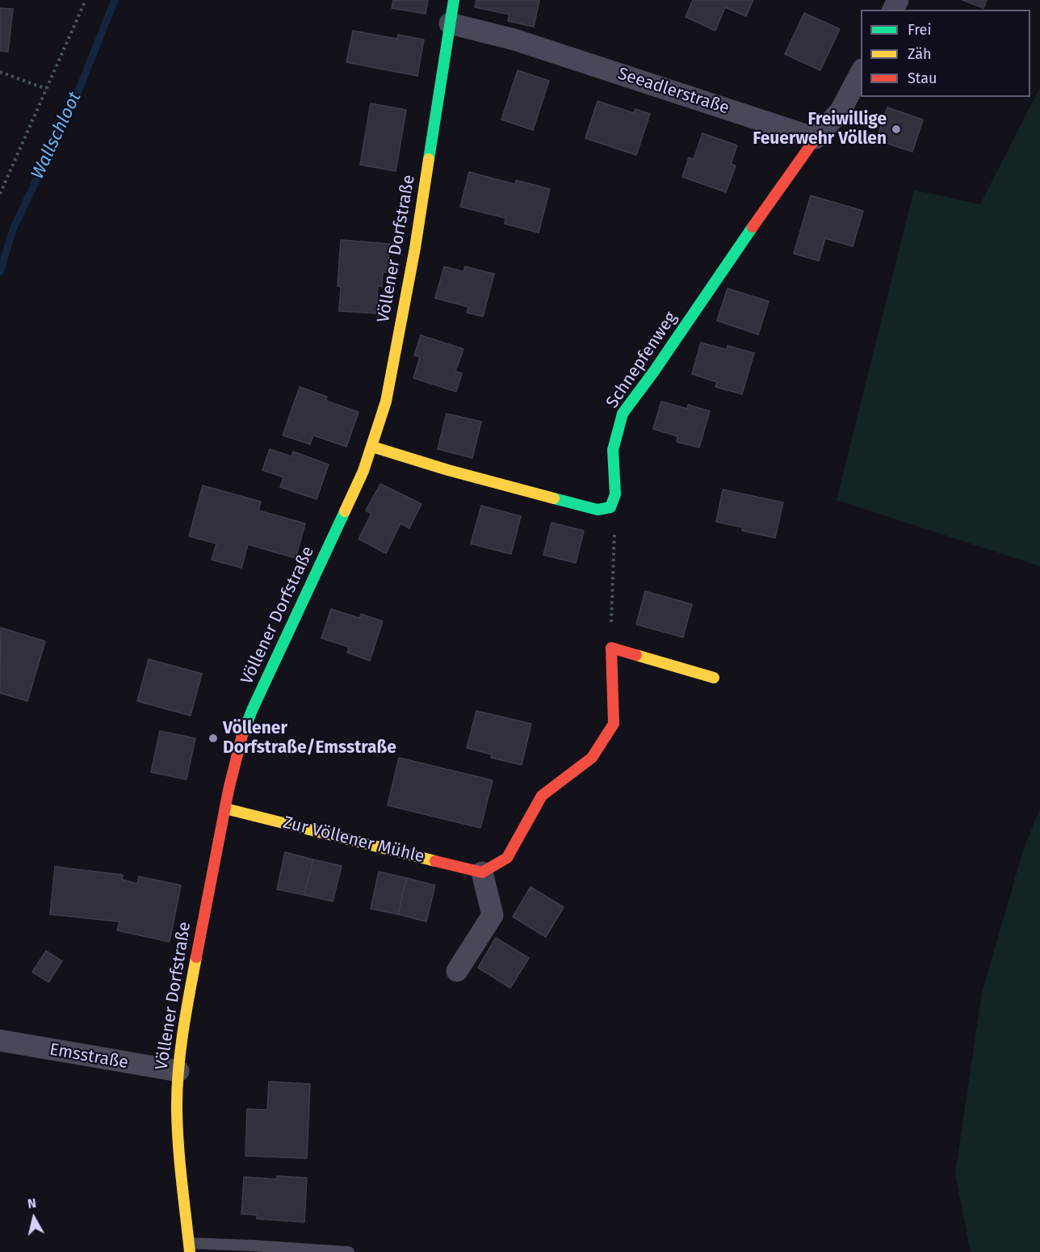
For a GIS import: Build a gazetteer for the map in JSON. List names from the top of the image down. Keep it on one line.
{"streets":{"street":["Seeadlerstraße","Völlener Dorfstraße","Schnepfenweg","Zur Völlener Mühle","Emsstraße"]},"crossings":[["Seeadlerstraße","Völlener Dorfstraße"],["Seeadlerstraße","Schnepfenweg"],["Völlener Dorfstraße","Zur Völlener Mühle"],["Völlener Dorfstraße","Emsstraße"]],"water":["Wallschloot"],"places":["Freiwillige Feuerwehr Völlen","Völlener Dorfstraße/Emsstraße"],"legend":["Frei","Zäh","Stau"],"north":"top"}
